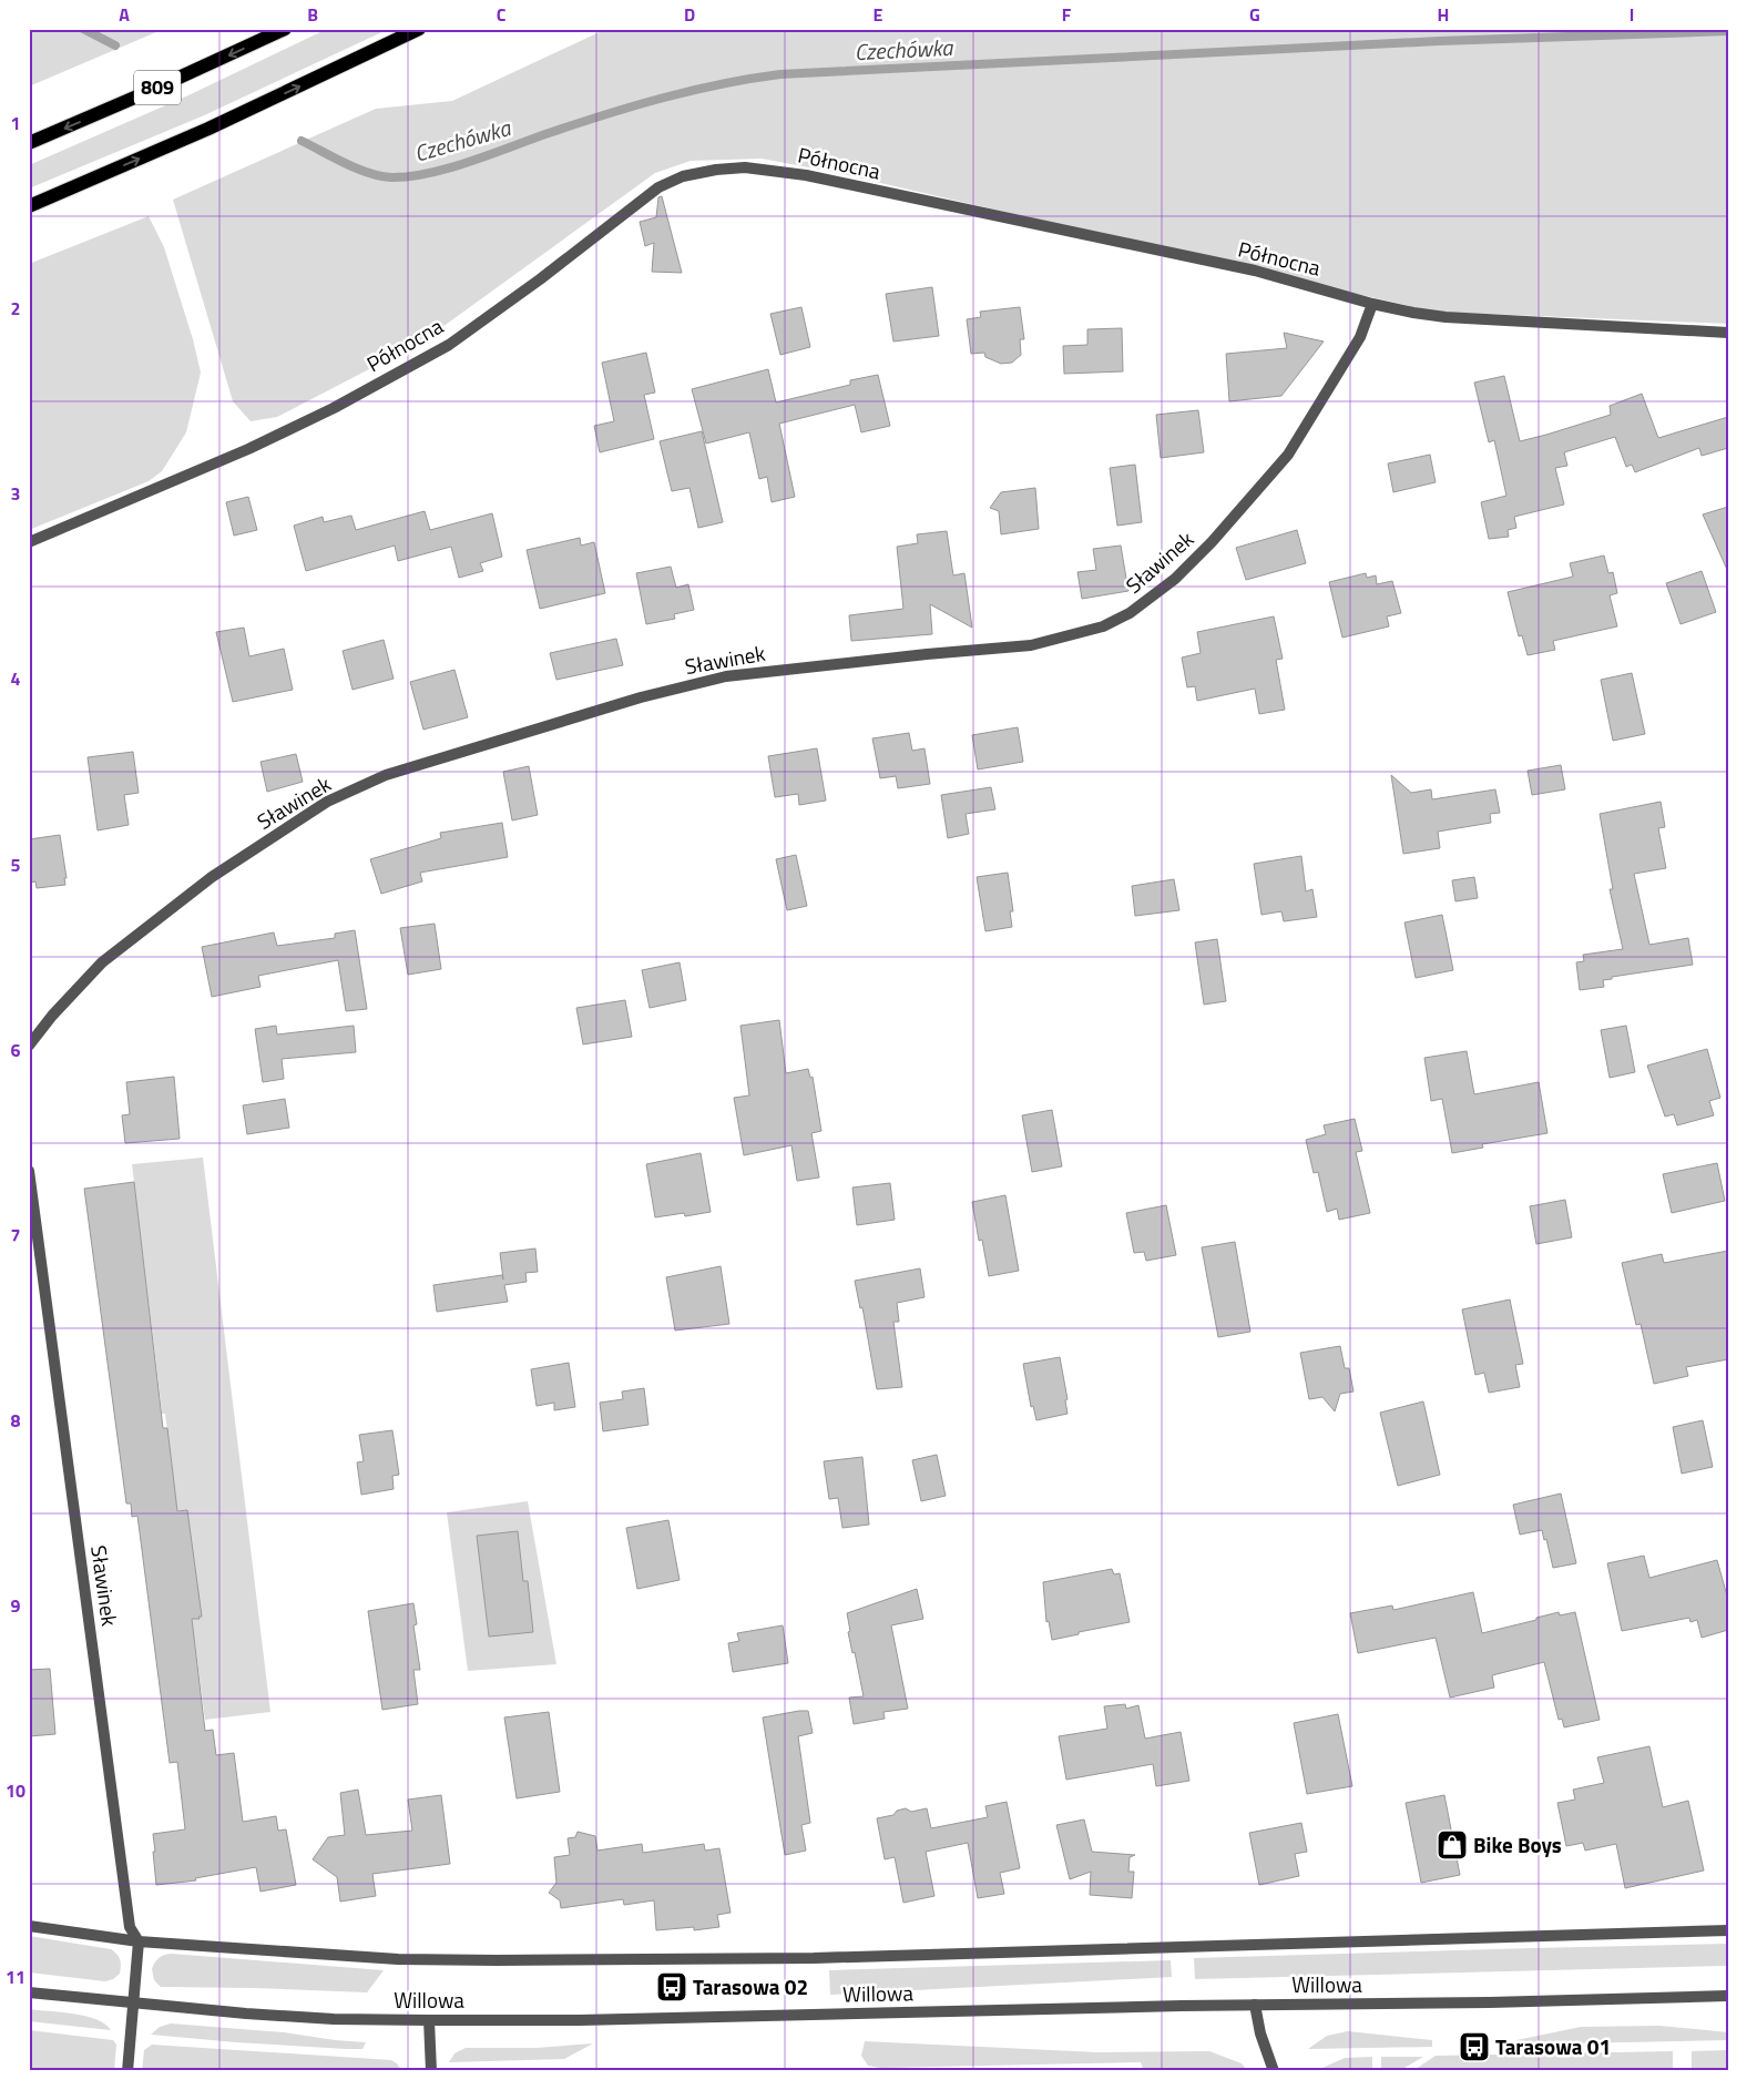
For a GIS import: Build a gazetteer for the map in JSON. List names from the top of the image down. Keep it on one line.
{"streets":{"main road":["809"],"street":["Północna","Sławinek","Willowa"]},"crossings":[["Północna","Sławinek"],["Sławinek","Willowa"]],"water":["Czechówka"],"places":{"shop":["Bike Boys"],"bus stop":["Tarasowa 02","Tarasowa 01"]},"grid":{"columns":["A","B","C","D","E","F","G","H","I"],"rows":["1","2","3","4","5","6","7","8","9","10","11"]}}
